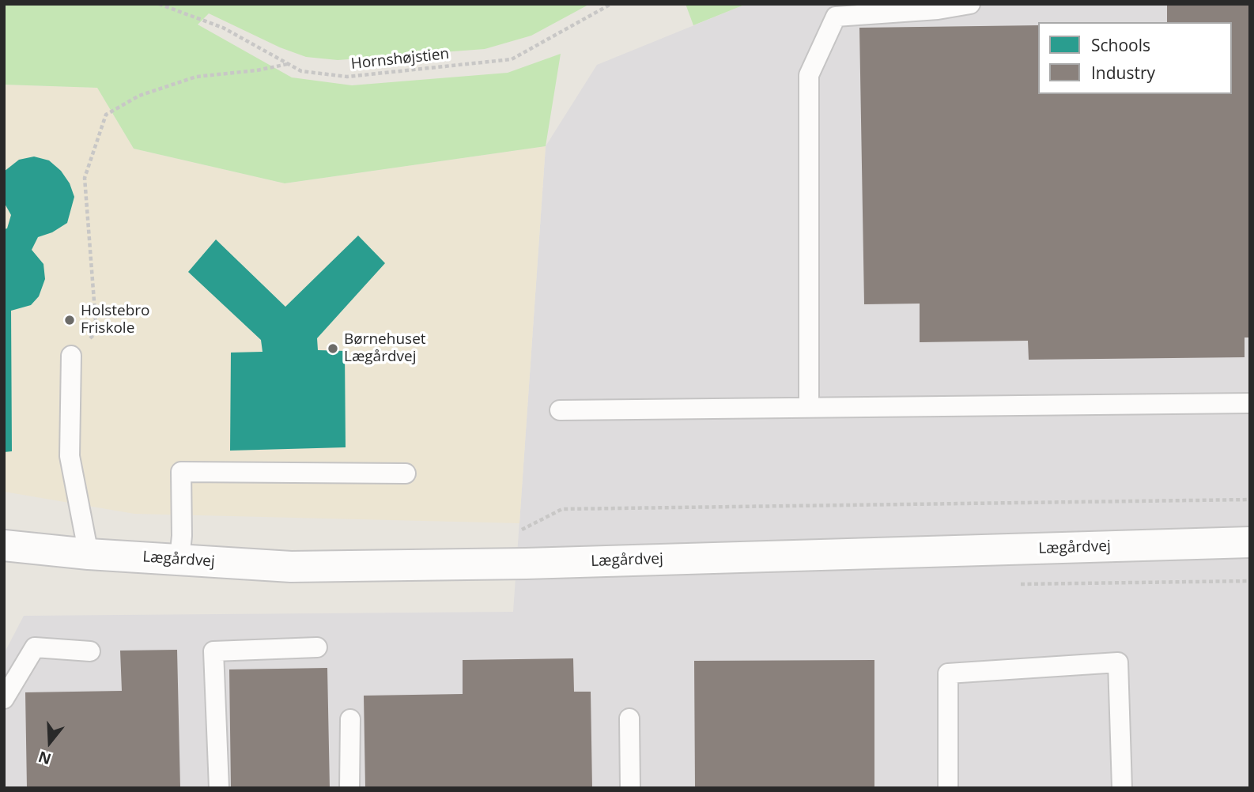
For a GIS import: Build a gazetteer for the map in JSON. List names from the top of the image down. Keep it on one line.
{"streets":{"street":["Lægårdvej"],"path":["Hornshøjstien"]},"places":["Holstebro Friskole","Børnehuset Lægårdvej"],"legend":["Schools","Industry"],"north":"bottom"}
